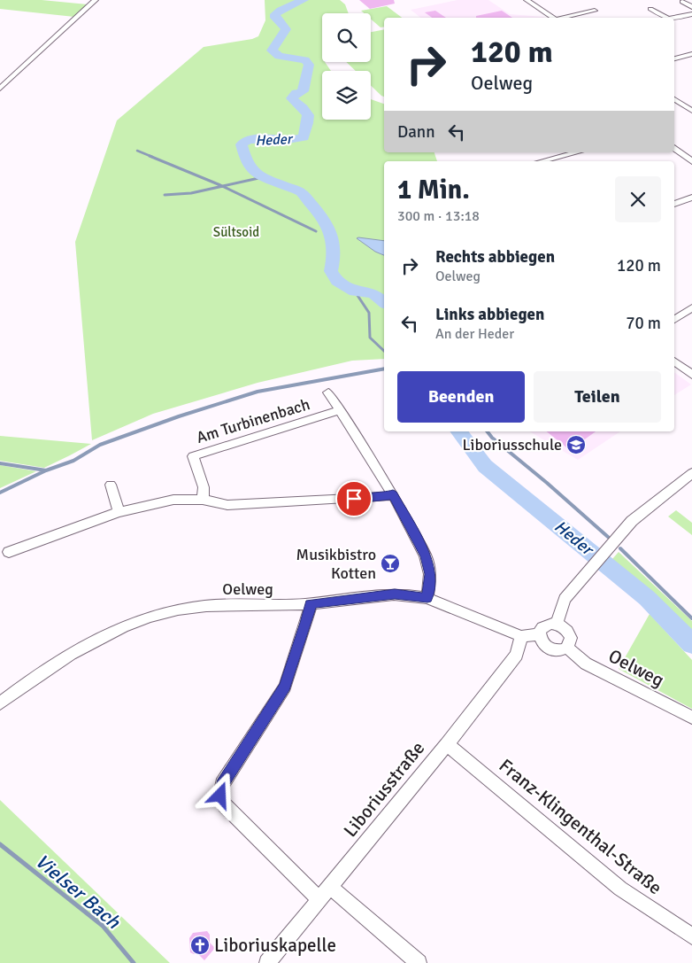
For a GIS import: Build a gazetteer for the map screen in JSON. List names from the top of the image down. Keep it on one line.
{"streets":{"street":["Am Turbinenbach","Oelweg","Liboriusstraße","Franz-Klingenthal-Straße"]},"crossings":[["Oelweg","Liboriusstraße"],["Liboriusstraße","Franz-Klingenthal-Straße"]],"water":["Heder","Vielser Bach"],"parks":["Sültsoid"],"places":{"school or university":["Liboriusschule"],"bar":["Musikbistro Kotten"],"church":["Liboriuskapelle"]},"page":{"turn":["120 m","Oelweg"],"then":"Dann","heading":["1 Min.","300 m · 13:18"],"list":[{"name":"Rechts abbiegen","note":"Oelweg","value":"120 m"},{"name":"Links abbiegen","note":"An der Heder","value":"70 m"}],"buttons":["Beenden","Teilen"]}}
